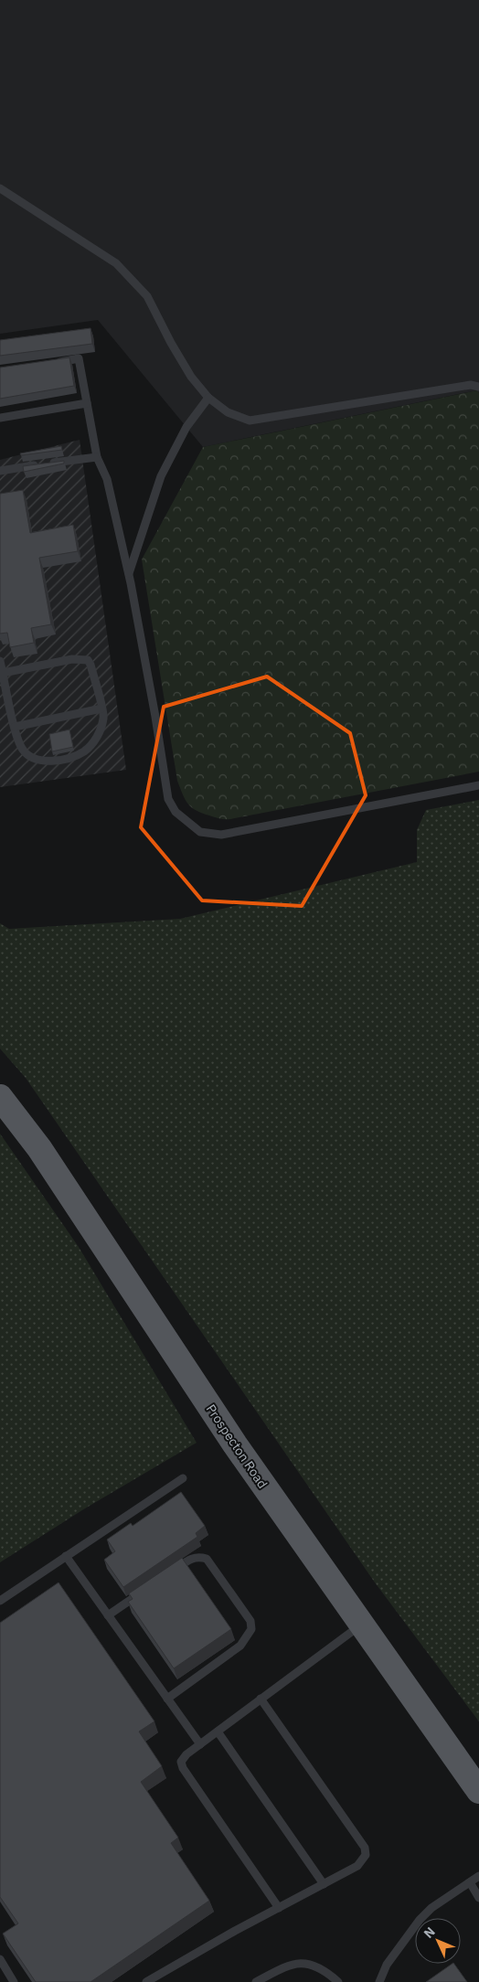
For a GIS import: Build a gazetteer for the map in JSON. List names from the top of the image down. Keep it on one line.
{"streets":{"main road":["Prospecton Road"]},"north":"top left"}
